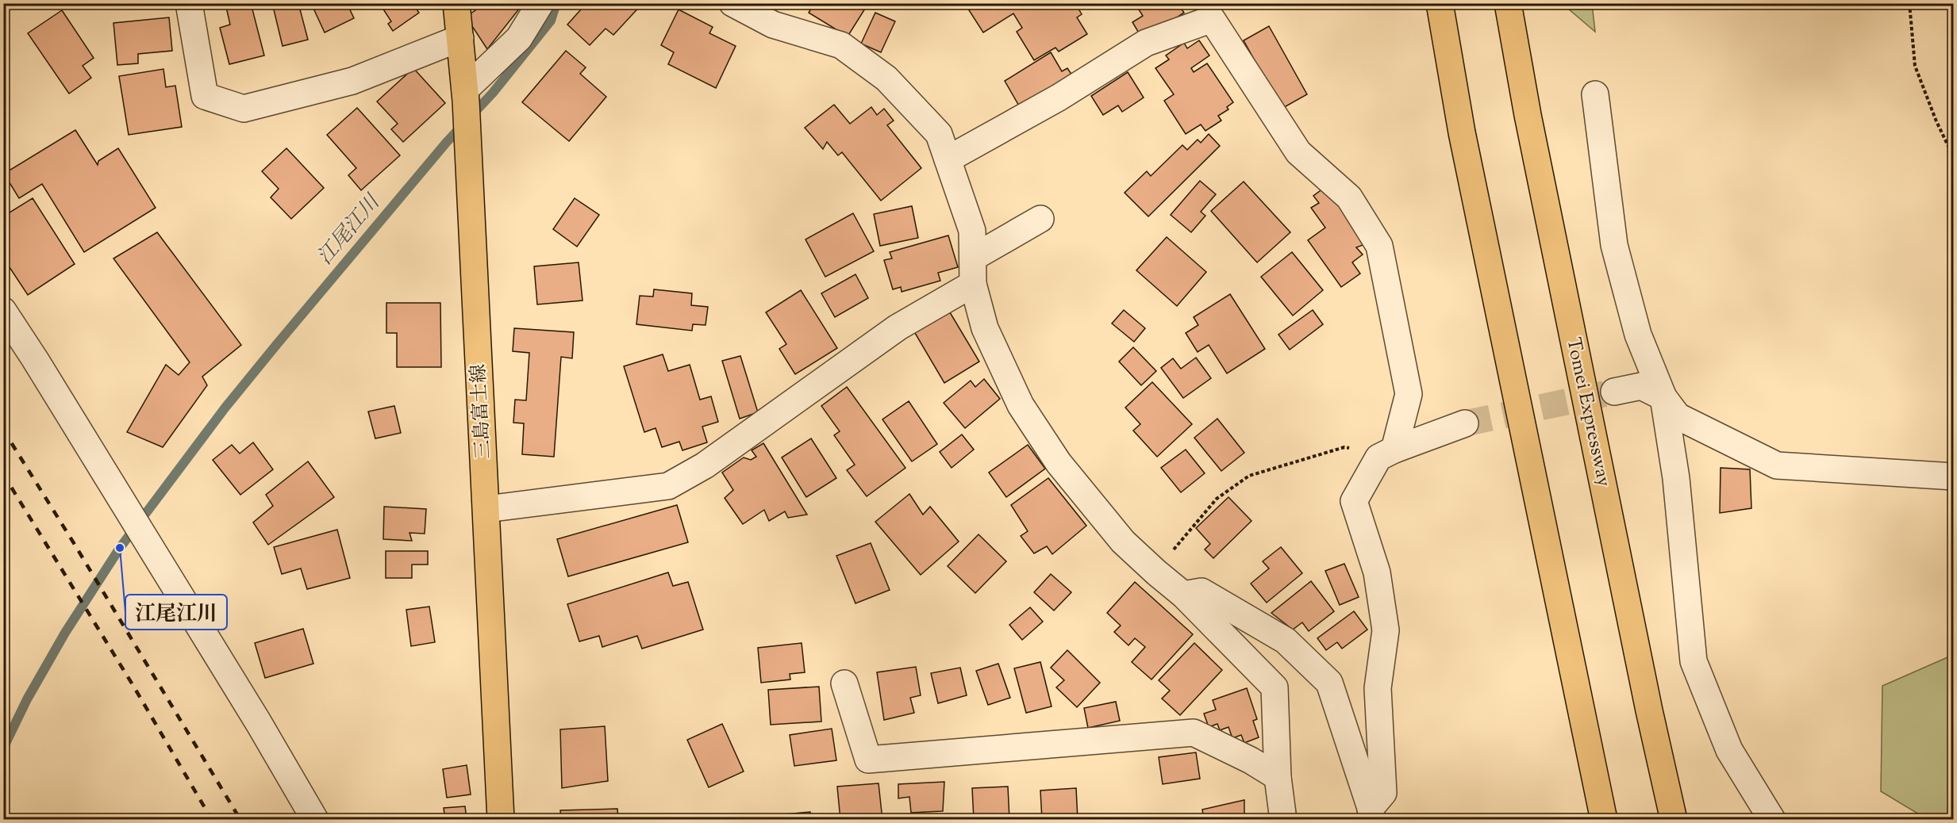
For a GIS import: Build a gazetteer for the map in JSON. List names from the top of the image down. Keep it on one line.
{"streets":{"main road":["三島富士線","Tomei Expressway"]},"water":["江尾江川"],"places":["江尾江川"]}
